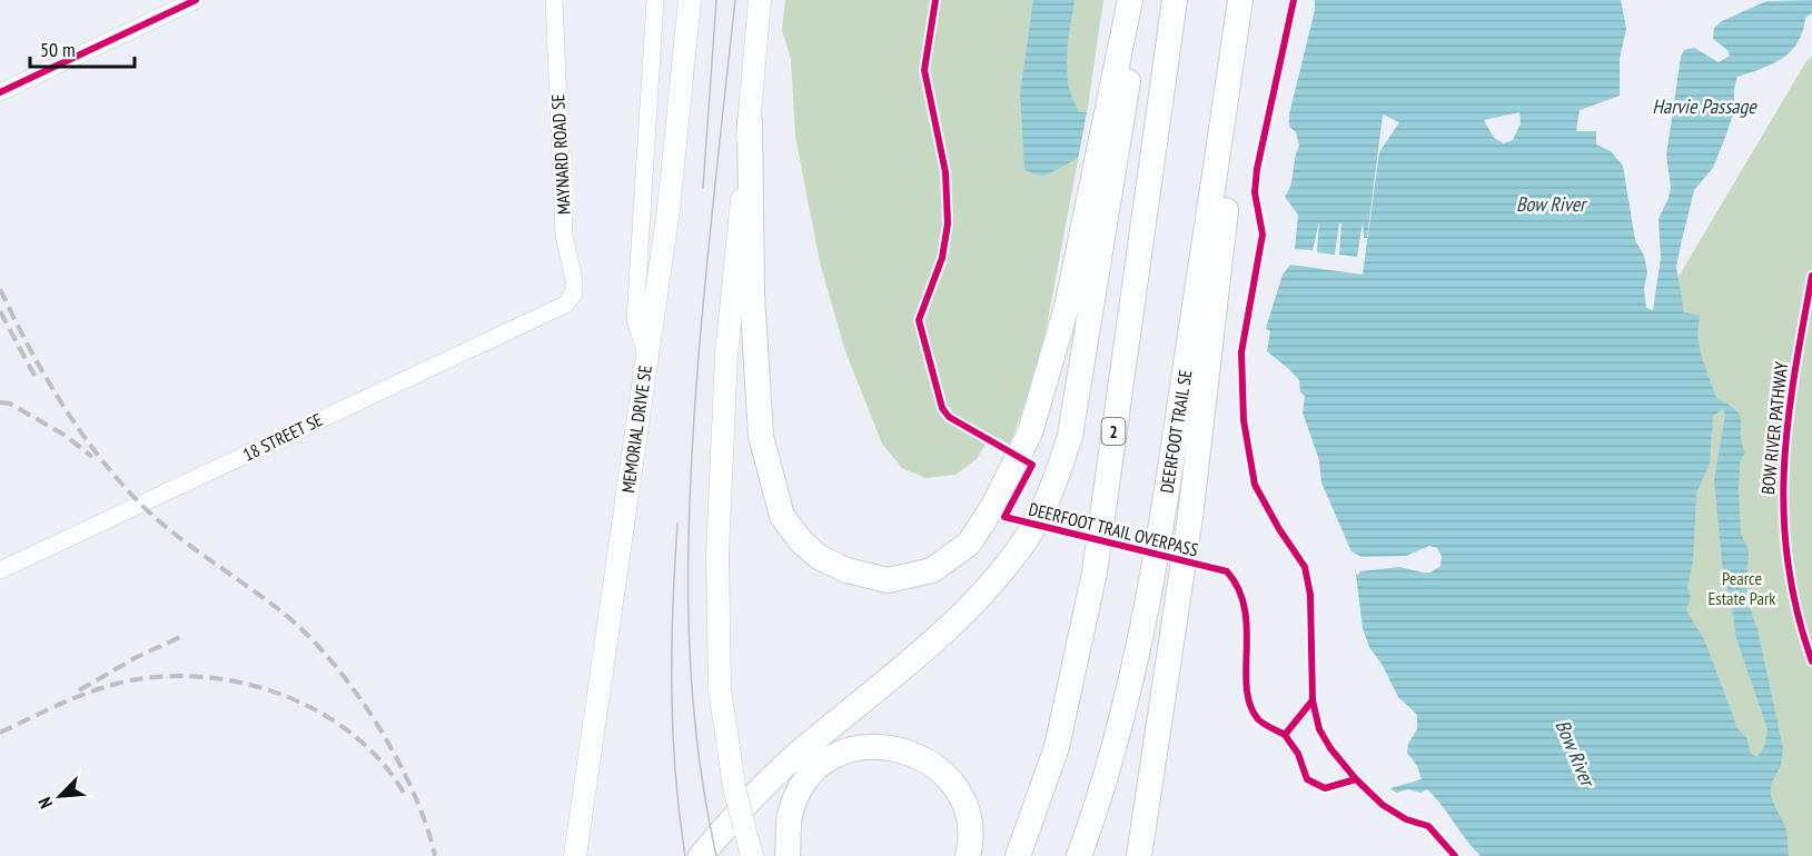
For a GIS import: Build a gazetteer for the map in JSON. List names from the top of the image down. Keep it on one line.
{"streets":{"highway":["2","DEERFOOT TRAIL SE"],"main road":["MEMORIAL DRIVE SE"],"street":["MAYNARD ROAD SE","18 STREET SE"],"cycle path":["BOW RIVER PATHWAY","DEERFOOT TRAIL OVERPASS"]},"crossings":[["MAYNARD ROAD SE","18 STREET SE"]],"water":["Harvie Passage","Bow River"],"parks":["Pearce Estate Park"],"scale_bar":"50 m","north":"bottom left"}
